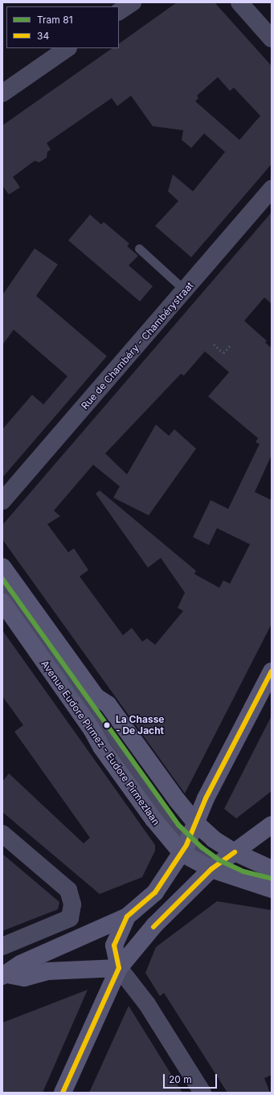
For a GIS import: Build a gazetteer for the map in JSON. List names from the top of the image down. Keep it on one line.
{"streets":{"main road":["Avenue Eudore Pirmez - Eudore Pirmezlaan"],"street":["Rue de Chambéry - Chambérystraat"]},"places":["La Chasse - De Jacht"],"lines":["tram line 81","transit line 34"],"legend":["Tram 81","34"],"scale_bar":"20 m"}
